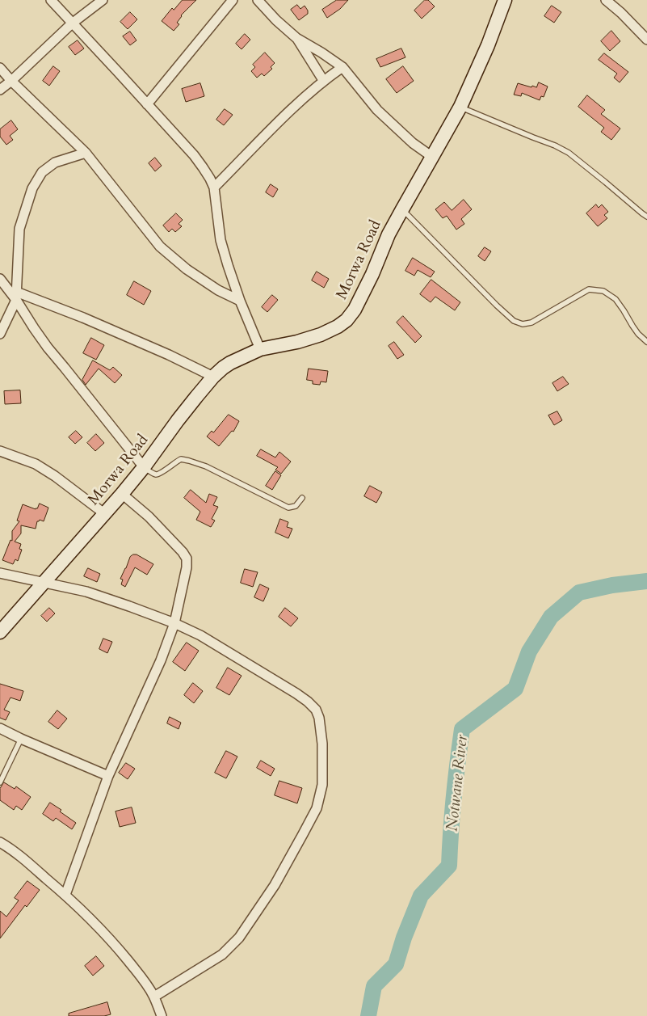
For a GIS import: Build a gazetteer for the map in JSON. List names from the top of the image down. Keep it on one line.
{"streets":{"main road":["Morwa Road"]},"water":["Notwane River"]}
